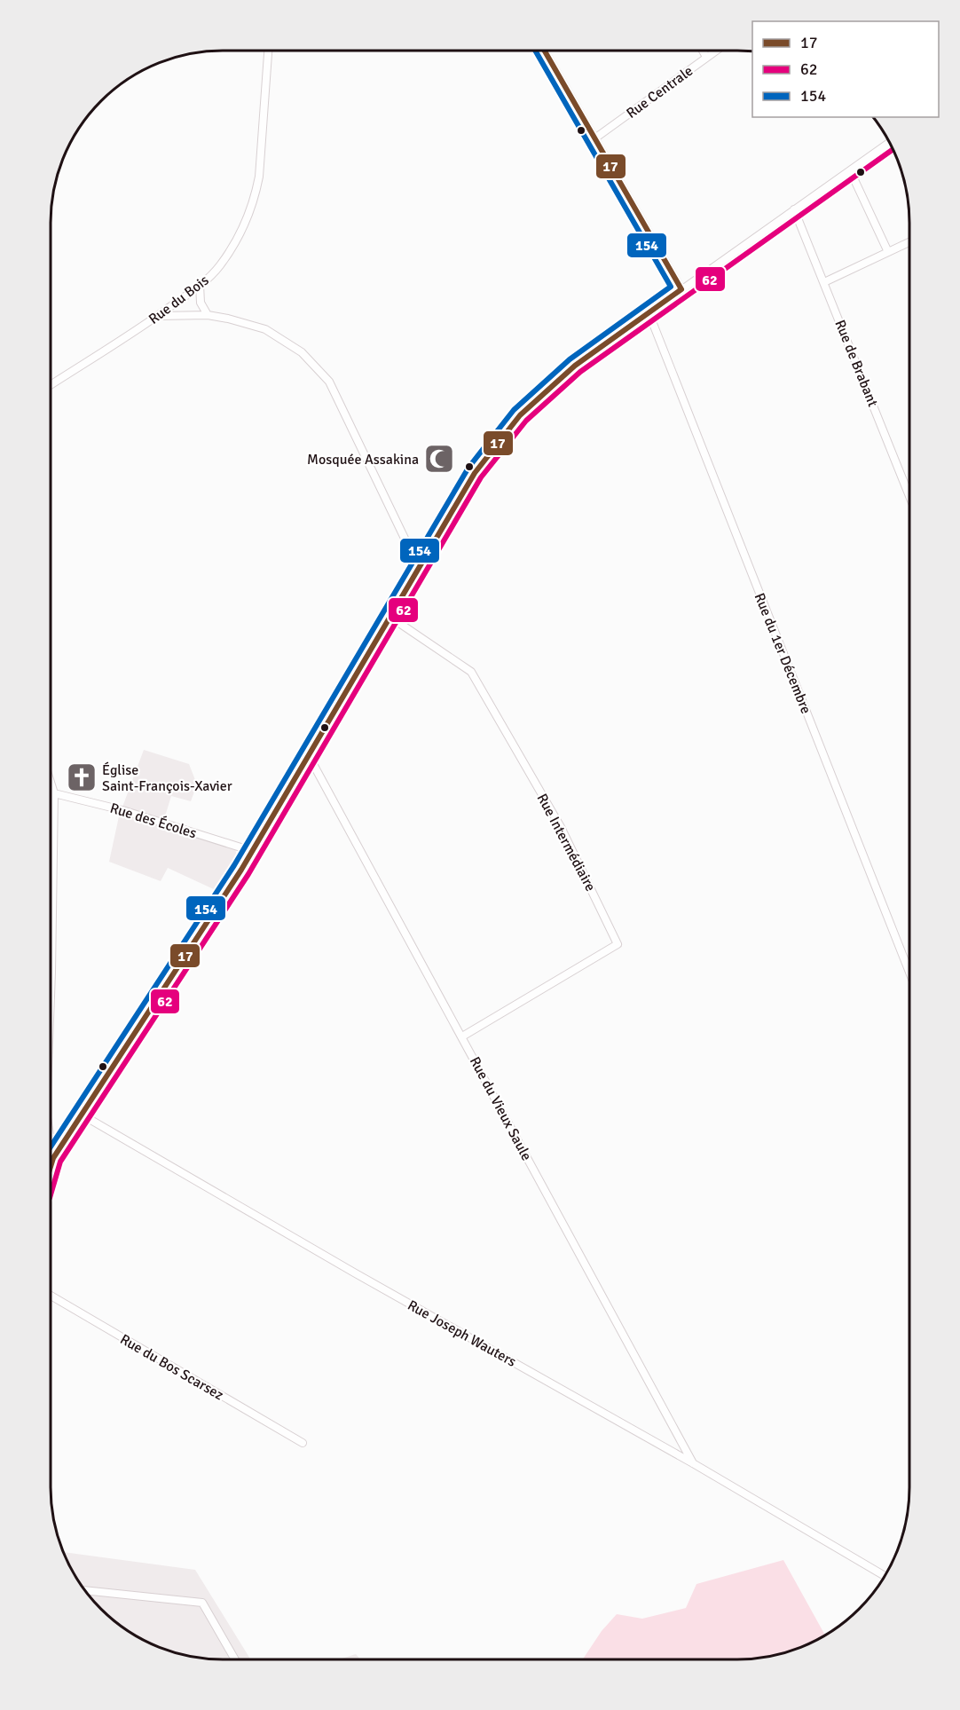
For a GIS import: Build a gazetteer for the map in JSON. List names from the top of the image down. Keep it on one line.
{"streets":{"street":["Rue Centrale","Rue du Bois","Rue de Brabant","Rue du 1er Décembre","Rue des Écoles","Rue Intermédiaire","Rue du Vieux Saule","Rue Joseph Wauters","Rue du Bos Scarsez"]},"crossings":[["Rue Intermédiaire","Rue du Vieux Saule"],["Rue du Vieux Saule","Rue Joseph Wauters"]],"places":{"mosque":["Mosquée Assakina"],"church":["Église Saint-François-Xavier"]},"lines":["transit line 17","transit line 154","transit line 62"],"legend":["17","62","154"]}
